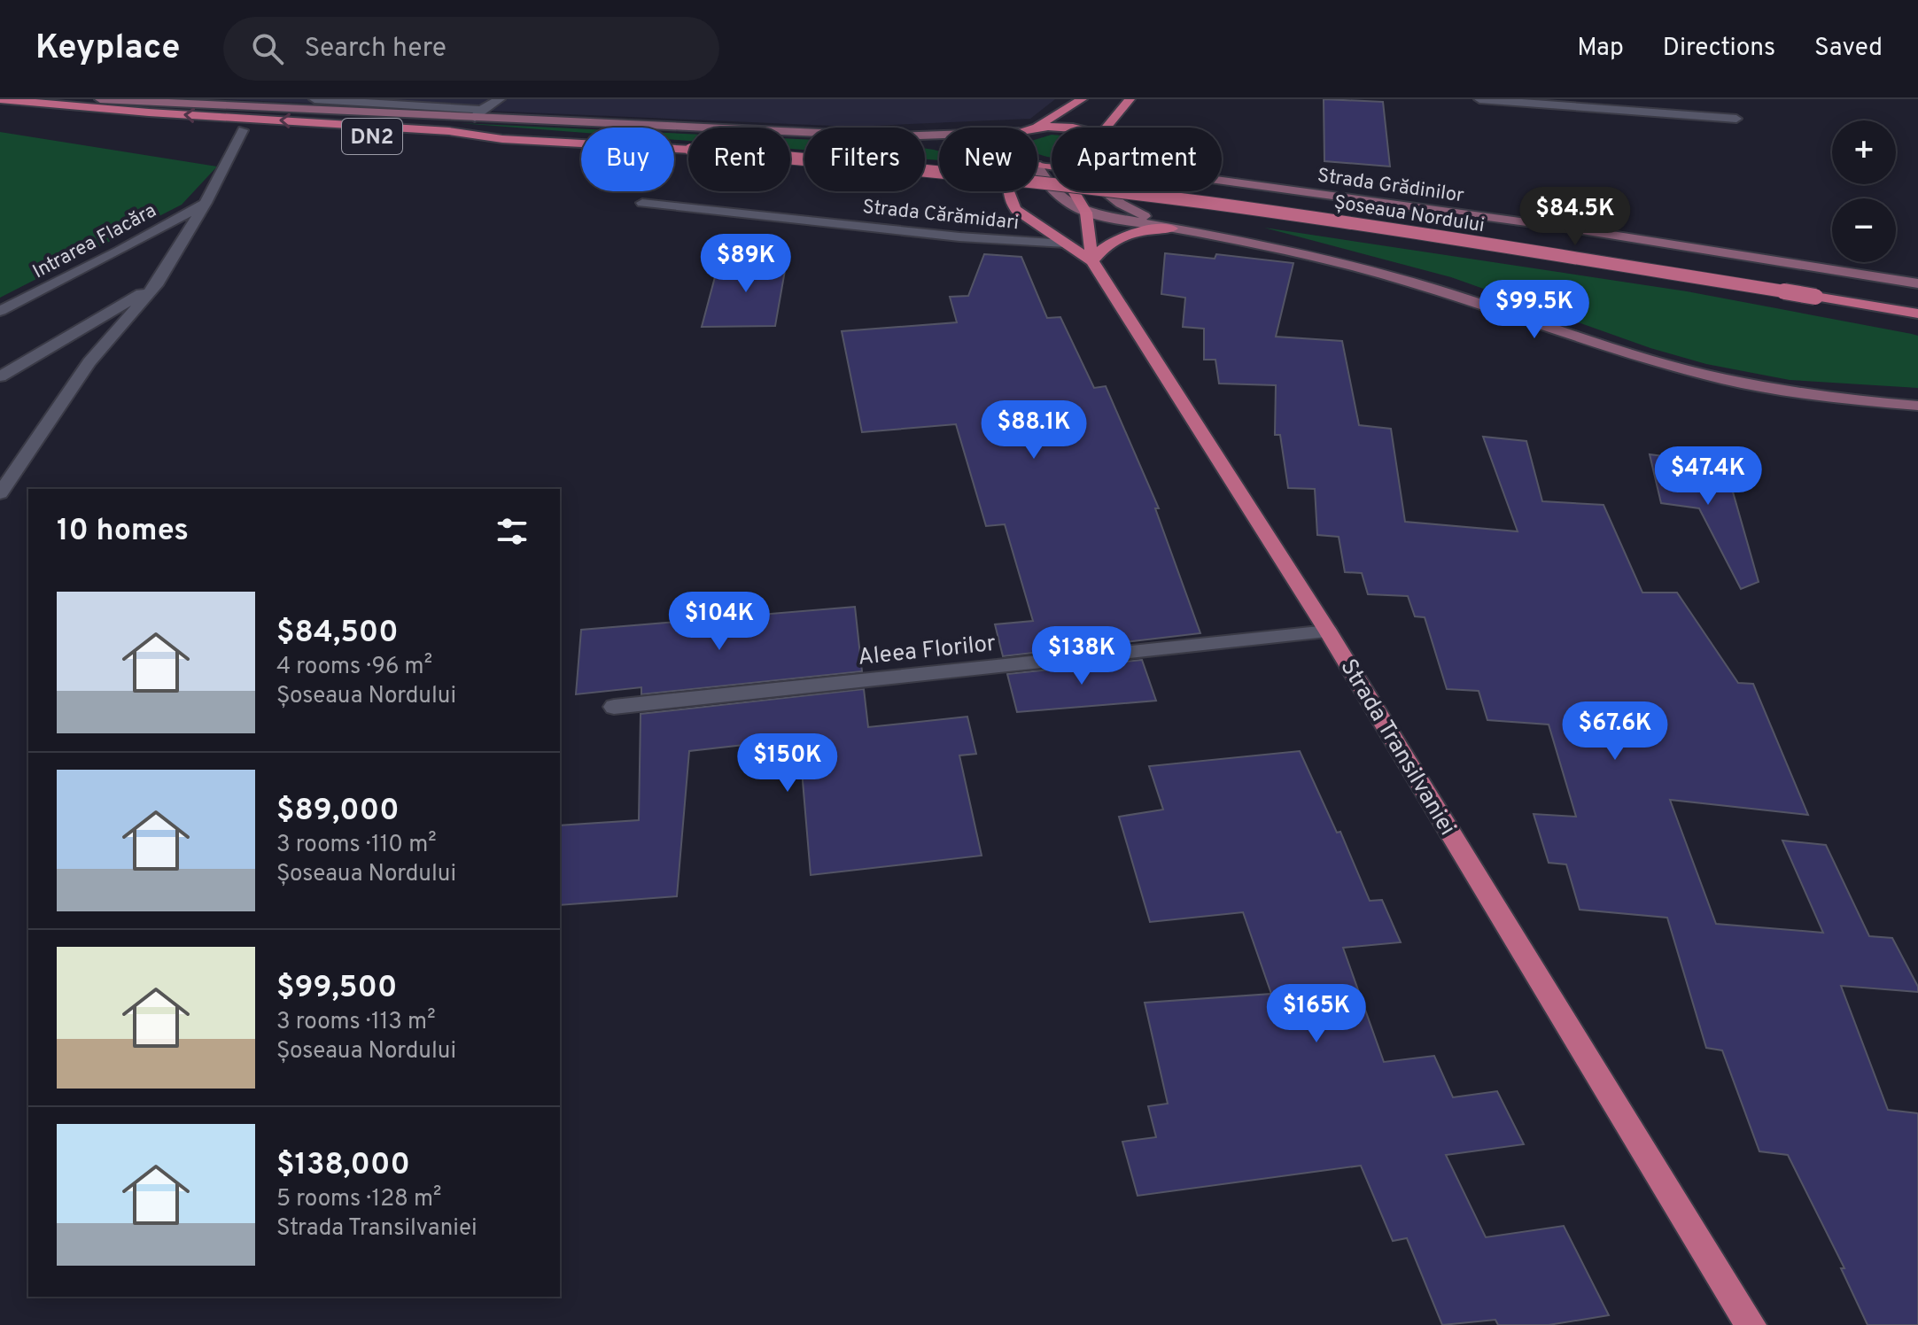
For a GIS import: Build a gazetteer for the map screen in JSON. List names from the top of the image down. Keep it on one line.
{"streets":{"main road":["DN2","Șoseaua Nordului","Strada Transilvaniei"],"street":["Strada Grădinilor","Strada Cărămidari","Intrarea Flacăra","Aleea Florilor"]},"crossings":[["Aleea Florilor","Strada Transilvaniei"]],"page":{"header":"Keyplace","search":"Search here","nav":["Map","Directions","Saved"],"map_buttons":["+","−"],"chip":["Buy","Rent","Filters","New","Apartment"],"price":["$84.5K","$89K","$99.5K","$88.1K","$47.4K","$104K","$138K","$67.6K","$150K","$165K"],"heading":"10 homes","list":[{"name":"$84,500","note":"4 rooms · 96 m² · Șoseaua Nordului"},{"name":"$89,000","note":"3 rooms · 110 m² · Șoseaua Nordului"},{"name":"$99,500","note":"3 rooms · 113 m² · Șoseaua Nordului"},{"name":"$138,000","note":"5 rooms · 128 m² · Strada Transilvaniei"}]}}
